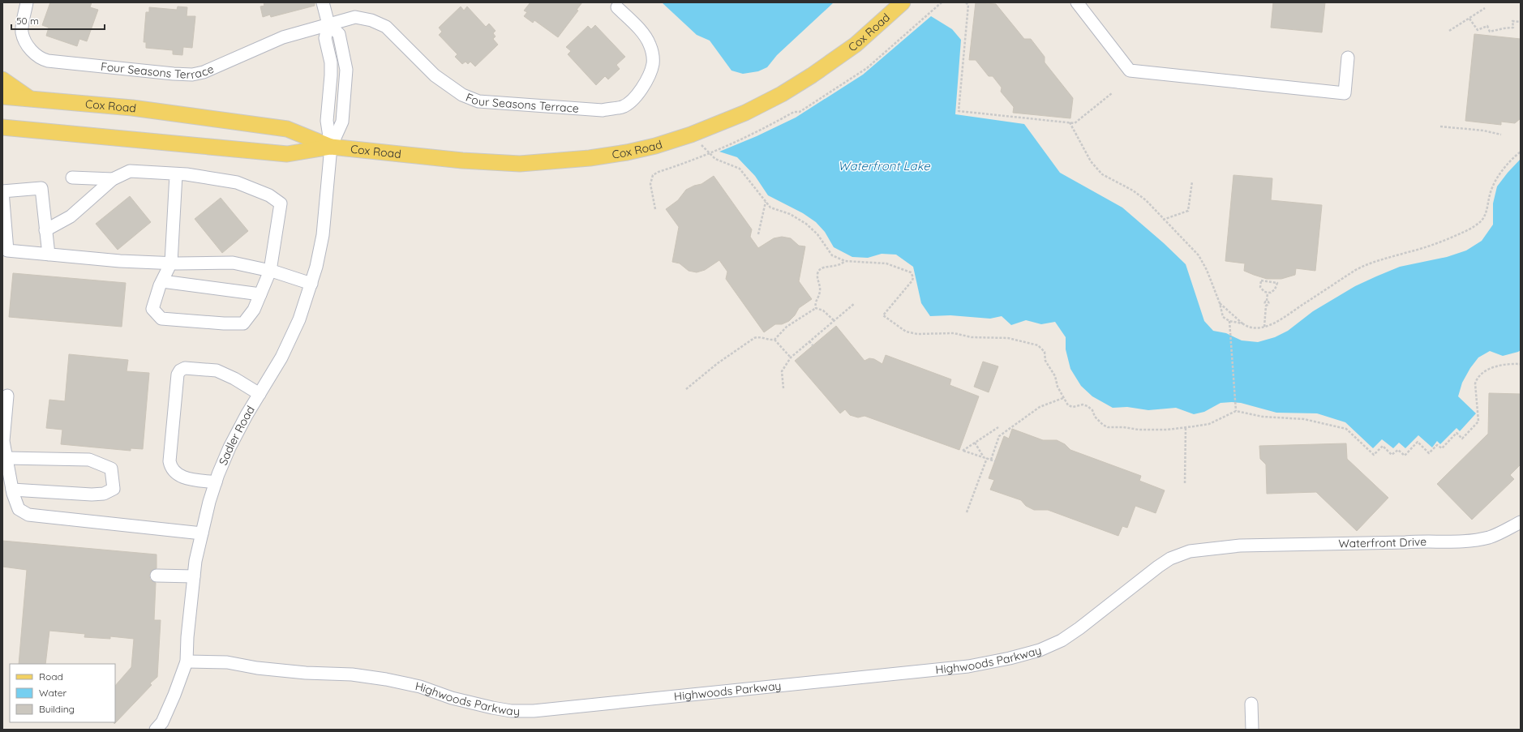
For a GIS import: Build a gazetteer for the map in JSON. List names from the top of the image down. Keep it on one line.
{"streets":{"main road":["Cox Road"],"street":["Four Seasons Terrace","Sadler Road","Waterfront Drive","Highwoods Parkway"]},"crossings":[["Cox Road","Sadler Road"],["Sadler Road","Highwoods Parkway"],["Waterfront Drive","Highwoods Parkway"]],"water":["Waterfront Lake"],"legend":["Road","Water","Building"],"scale_bar":"50 m"}
